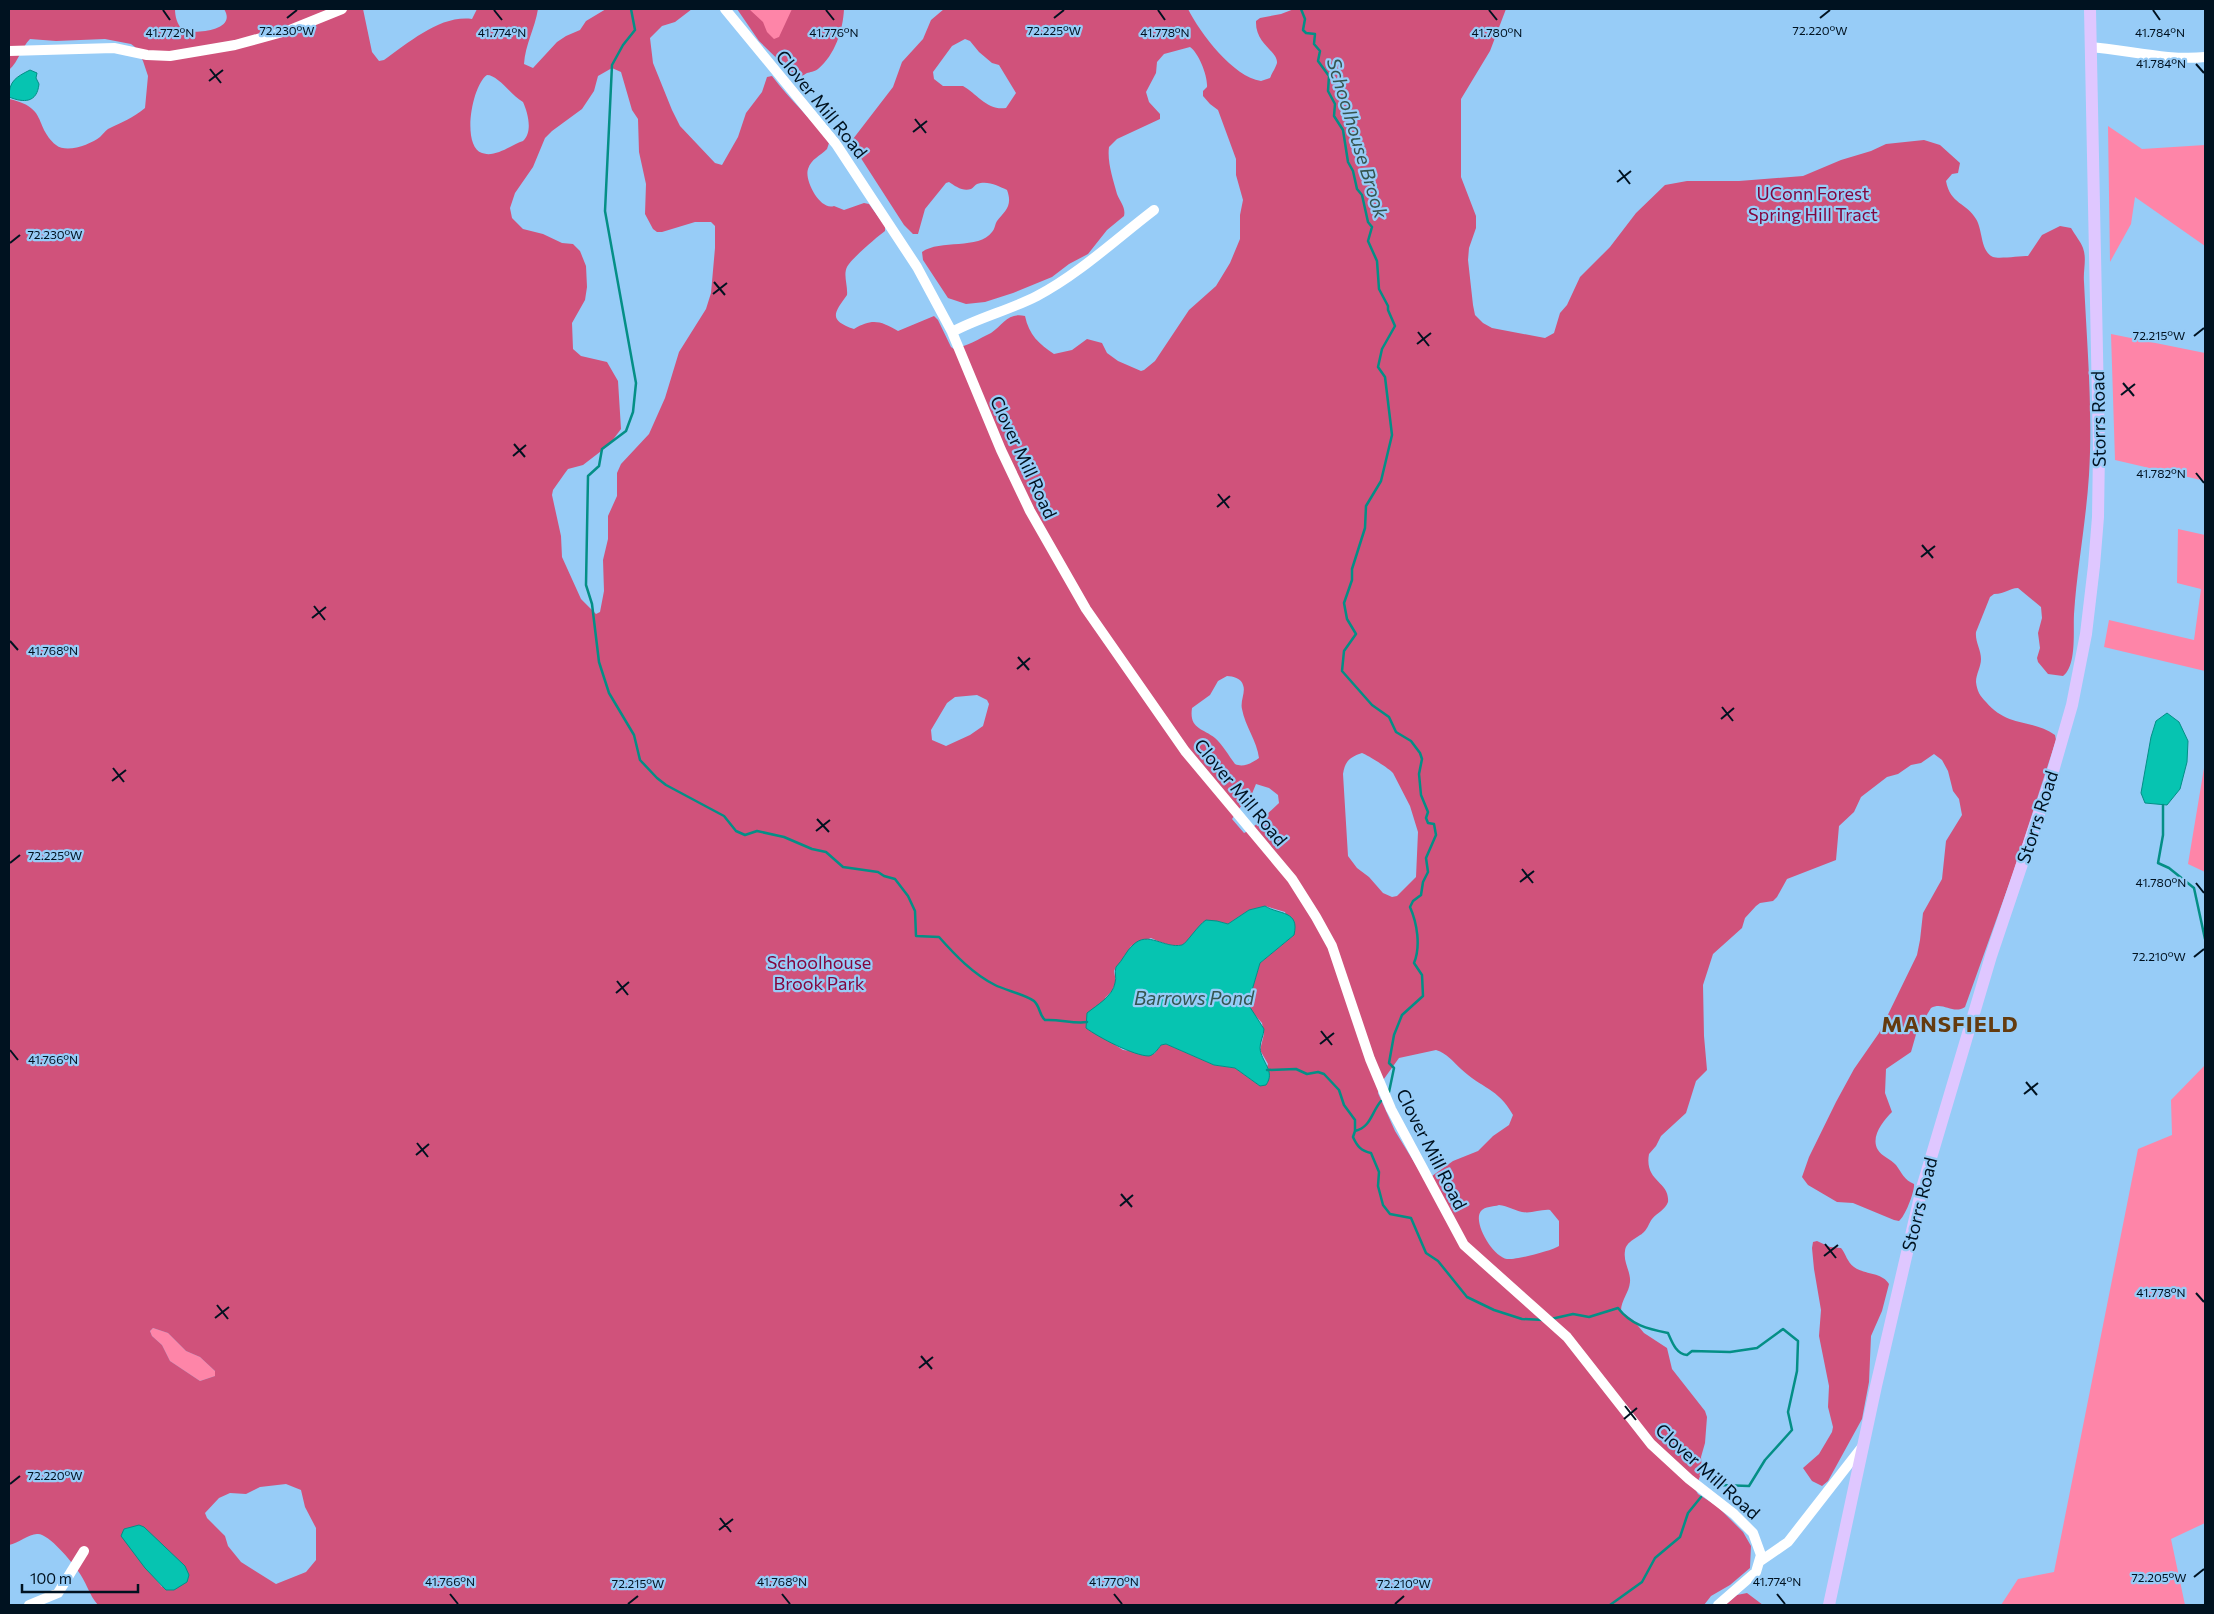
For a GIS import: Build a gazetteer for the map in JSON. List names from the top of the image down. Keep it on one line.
{"streets":{"main road":["Storrs Road"],"street":["Clover Mill Road"]},"districts":["MANSFIELD"],"water":["Schoolhouse Brook","Barrows Pond"],"parks":["UConn Forest Spring Hill Tract","Schoolhouse Brook Park"],"scale_bar":"100 m","coordinates":["72.220°W","72.230°W","72.225°W","41.772°N","41.774°N","41.776°N","41.778°N","41.780°N","41.784°N","72.215°W","41.782°N","41.768°N","72.210°W","41.766°N","72.205°W","41.770°N"]}
